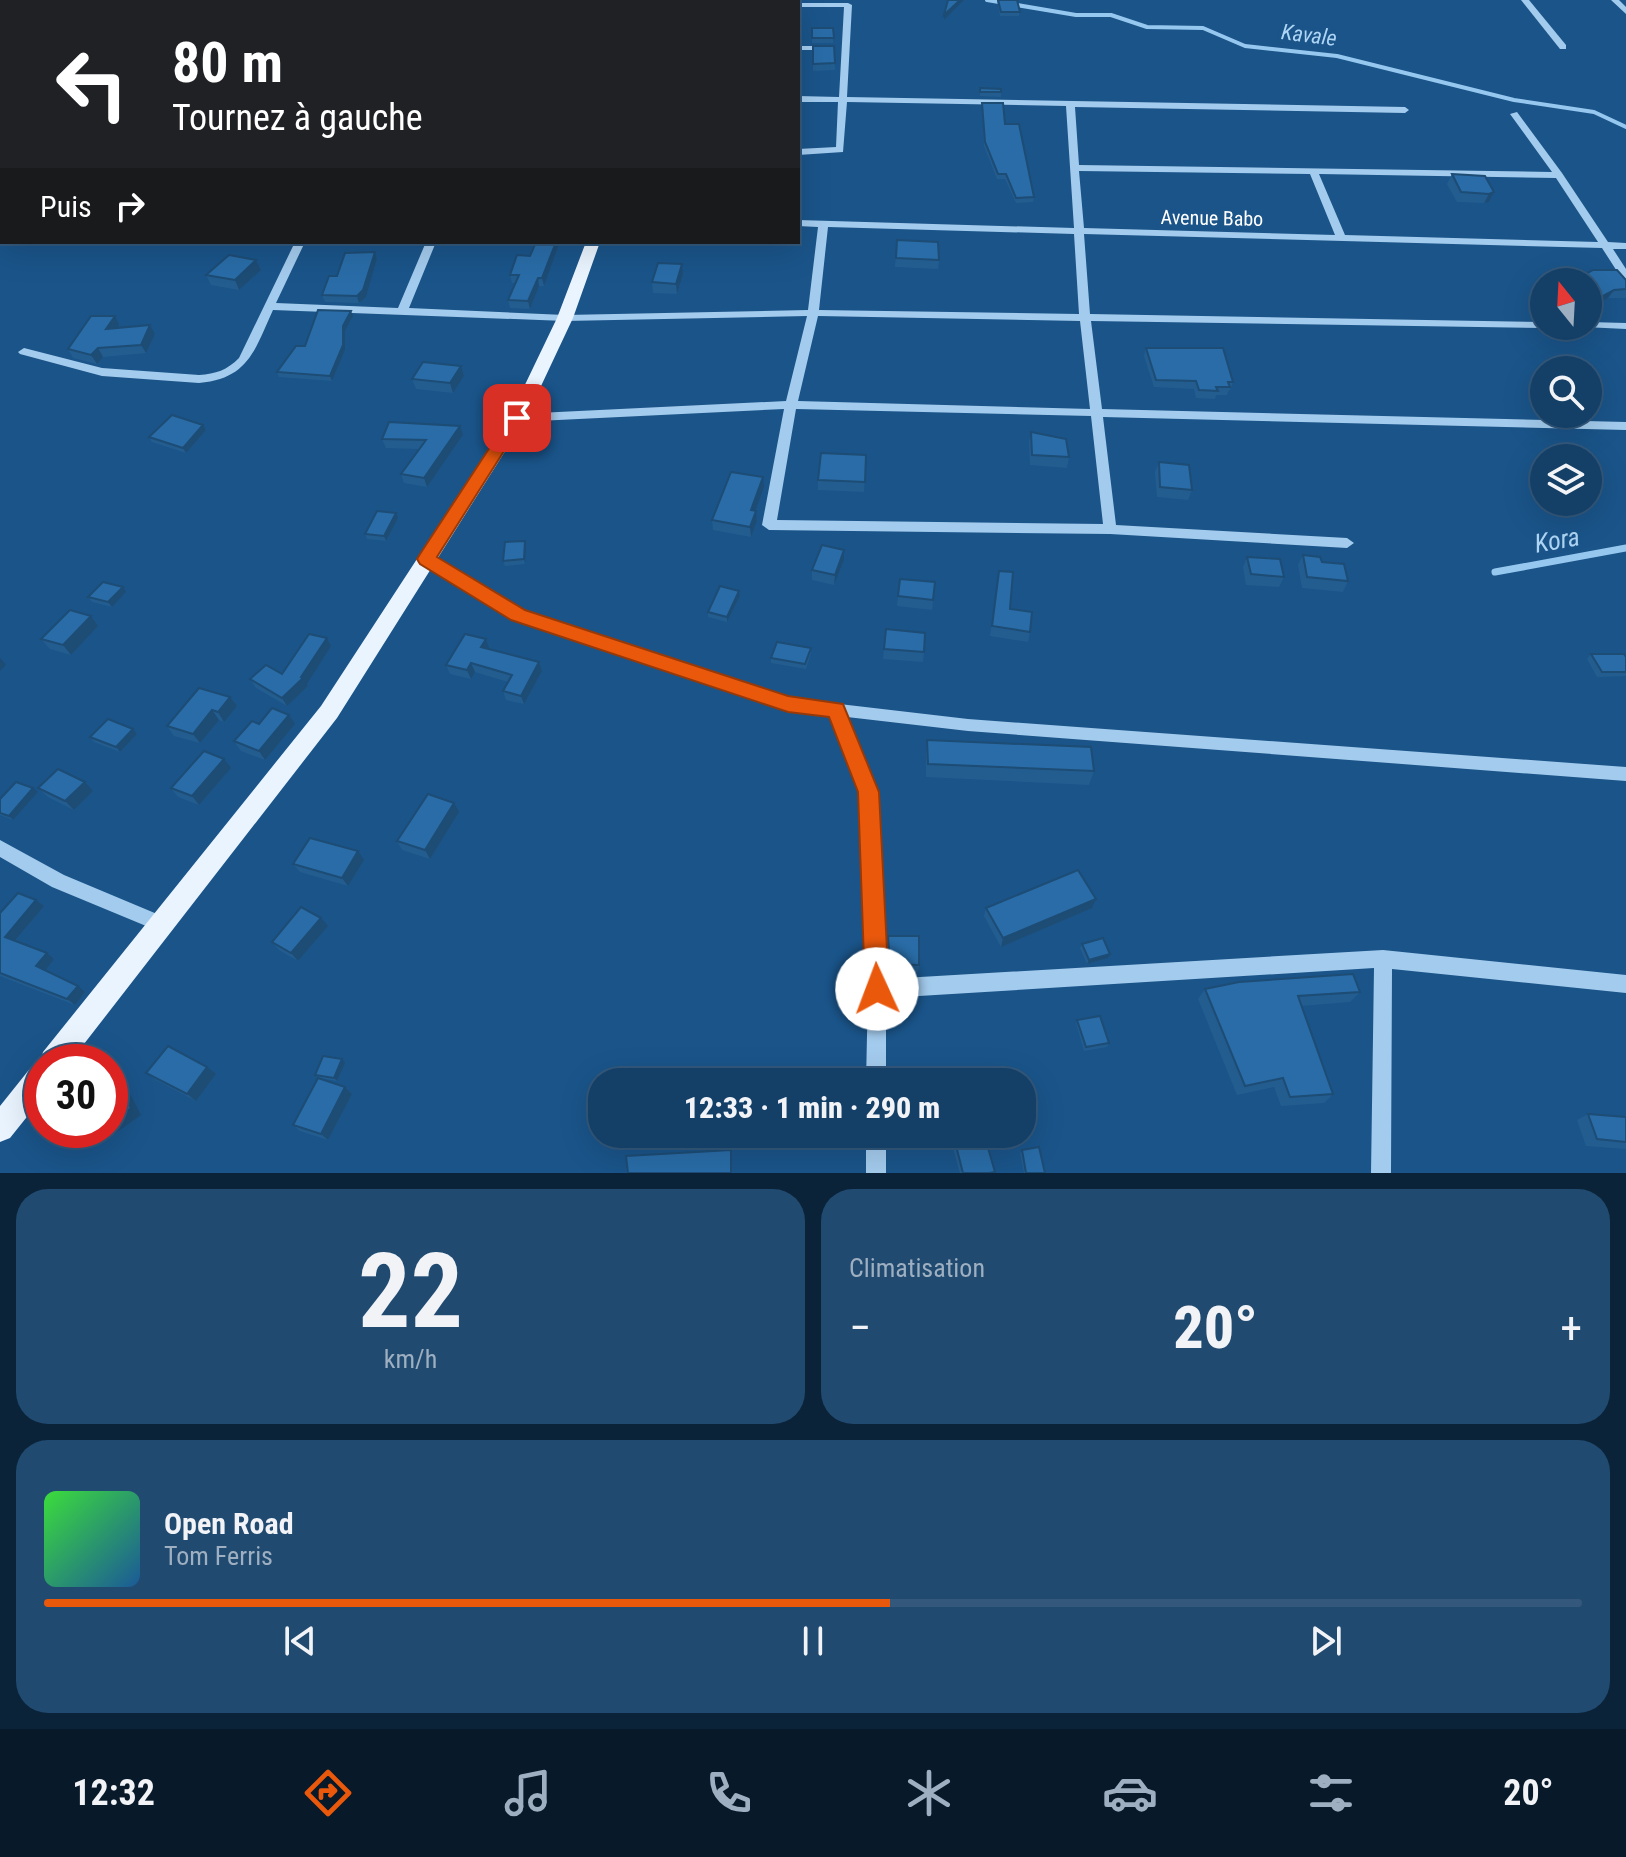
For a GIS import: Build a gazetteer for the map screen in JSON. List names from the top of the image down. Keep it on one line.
{"streets":{"street":["Avenue Babo"]},"water":["Kavale","Kora"],"north":"top","page":{"turn":["80 m","Tournez à gauche"],"then":"Puis","limit":"30","trip":"12:33 · 1 min · 290 m","tile":[["22","km/h"],"Climatisation"],"heat":["−","20°","+"],"song":["Open Road","Tom Ferris"],"tabs":["12:32","20°"]}}
